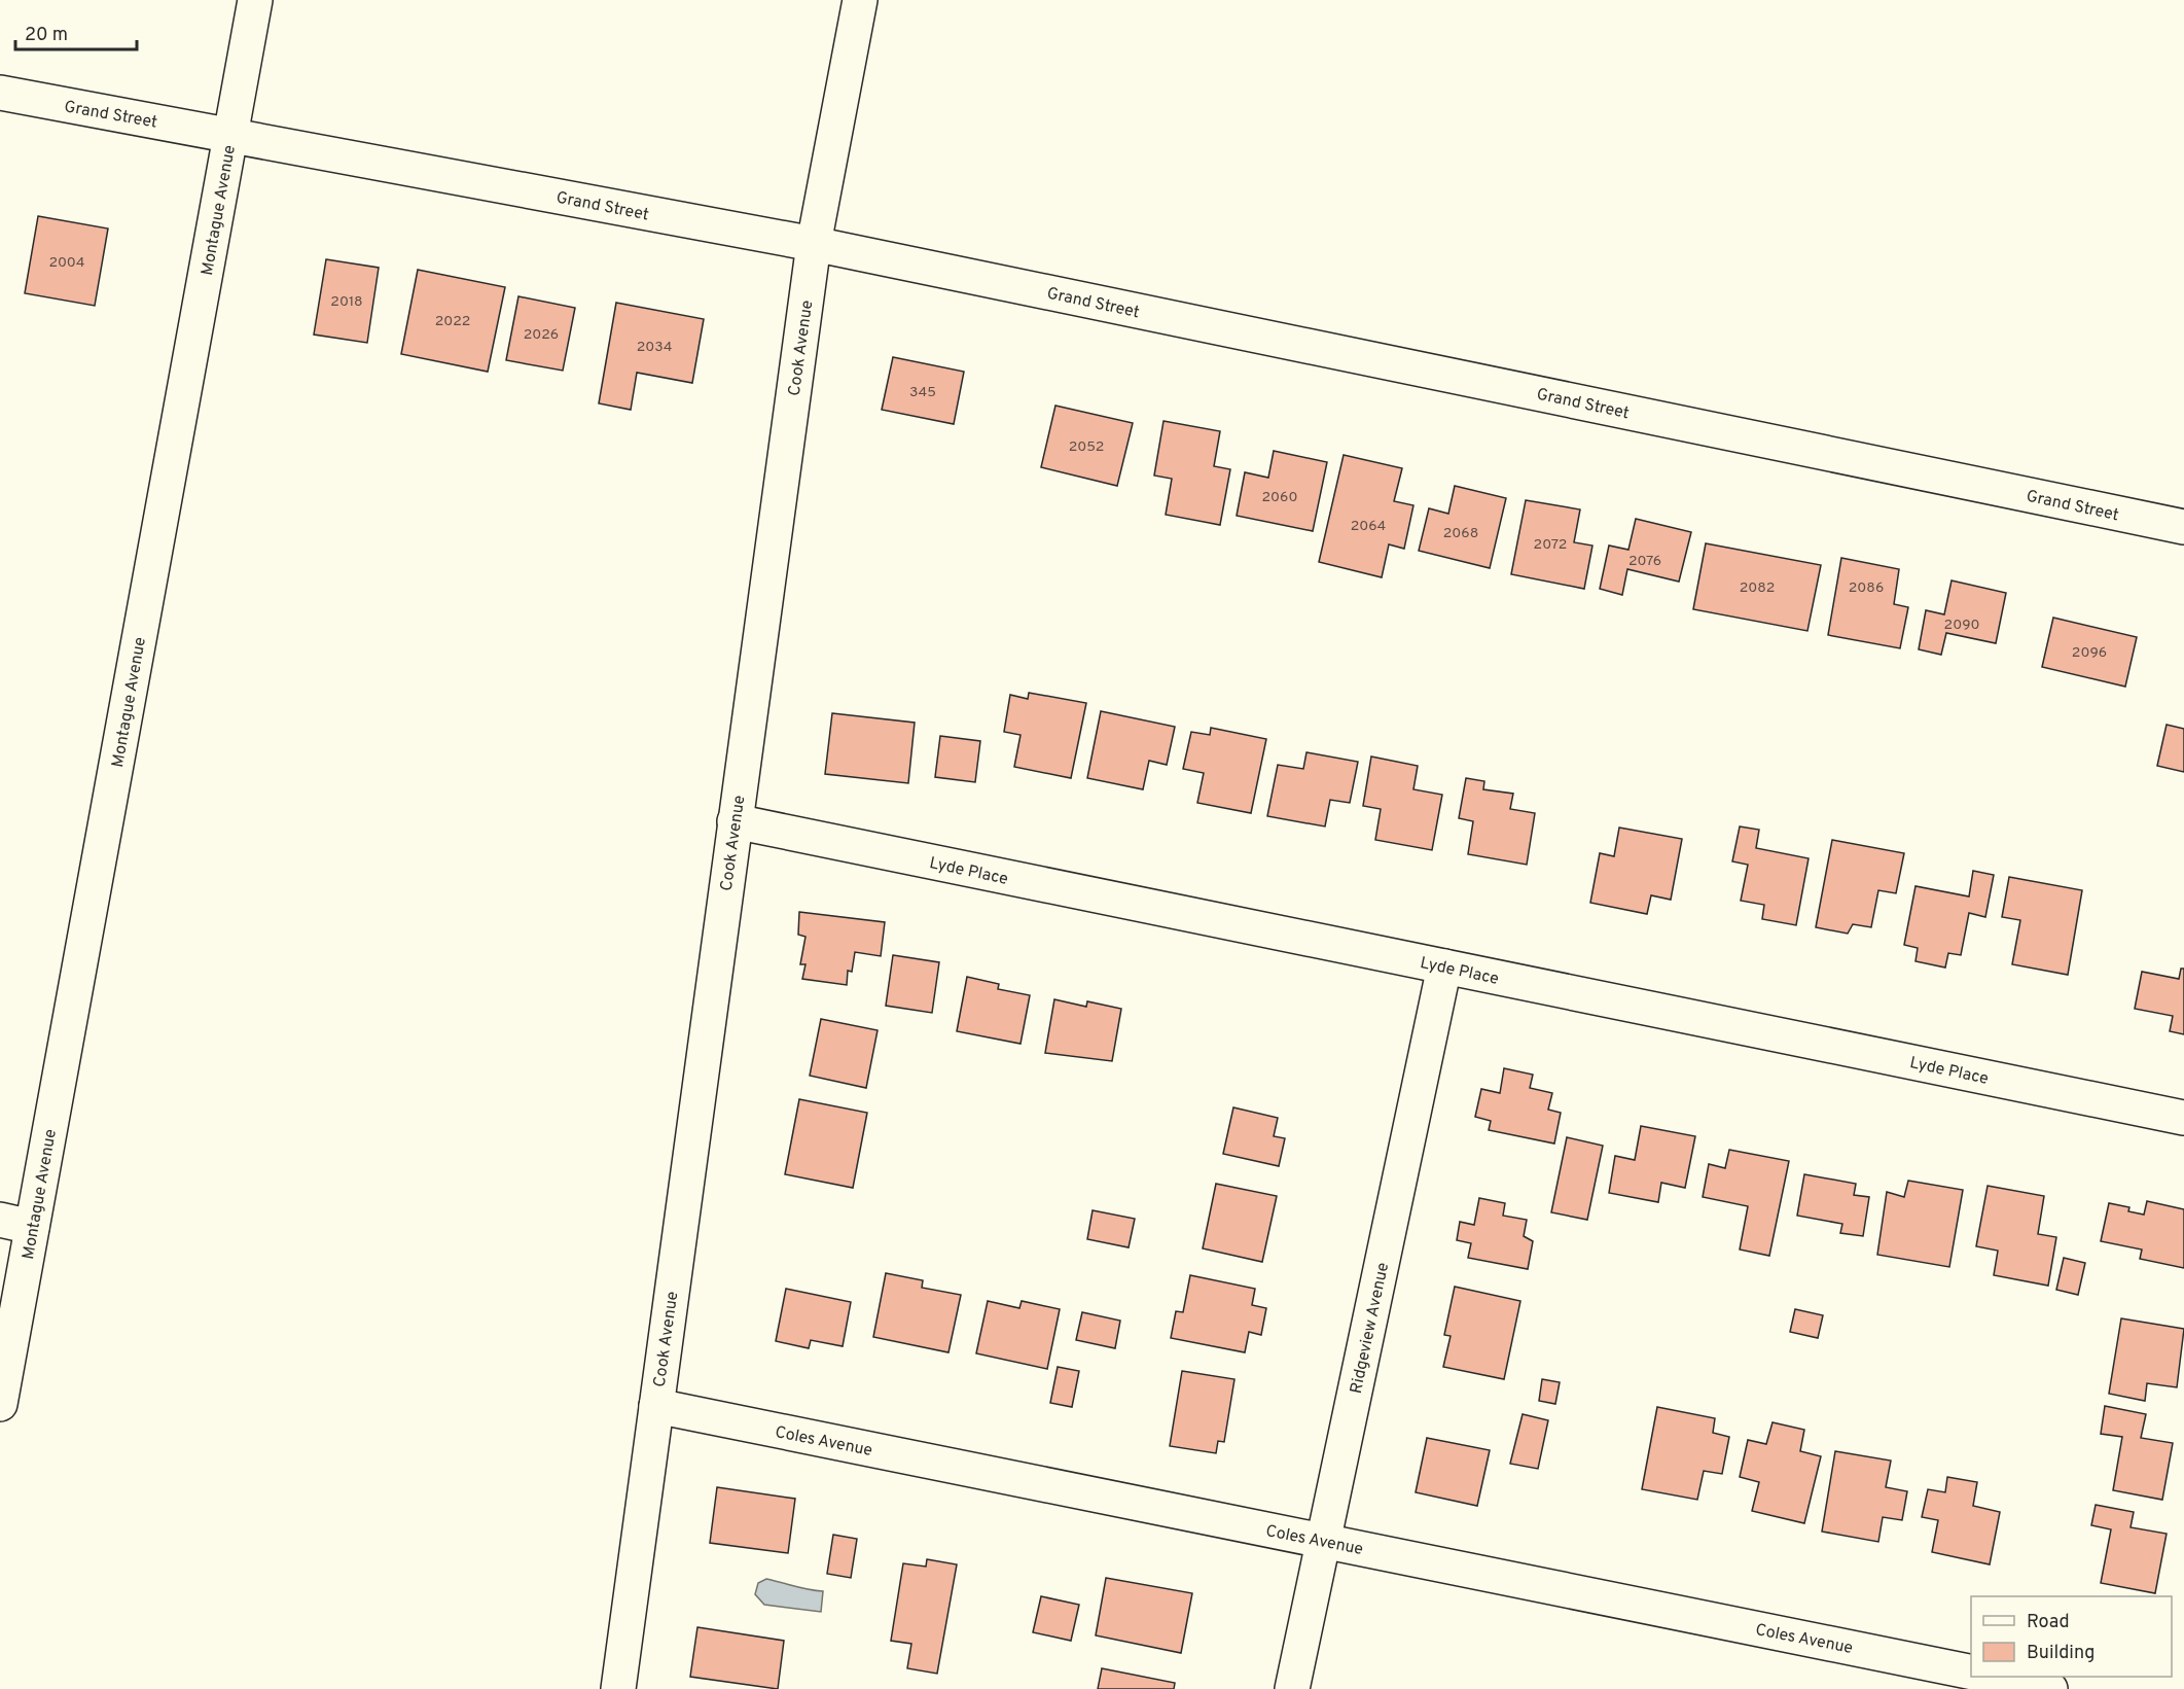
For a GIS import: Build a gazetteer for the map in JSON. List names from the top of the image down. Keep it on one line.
{"streets":{"street":["Grand Street","Montague Avenue","Cook Avenue","Lyde Place","Ridgeview Avenue","Coles Avenue"]},"crossings":[["Grand Street","Montague Avenue"],["Grand Street","Cook Avenue"],["Cook Avenue","Lyde Place"],["Cook Avenue","Coles Avenue"],["Lyde Place","Ridgeview Avenue"],["Ridgeview Avenue","Coles Avenue"]],"house_numbers":["2004","2018","2022","2026","2034","345","2052","2060","2064","2068","2072","2076","2082","2086","2090","2096"],"legend":["Road","Building"],"scale_bar":"20 m"}
